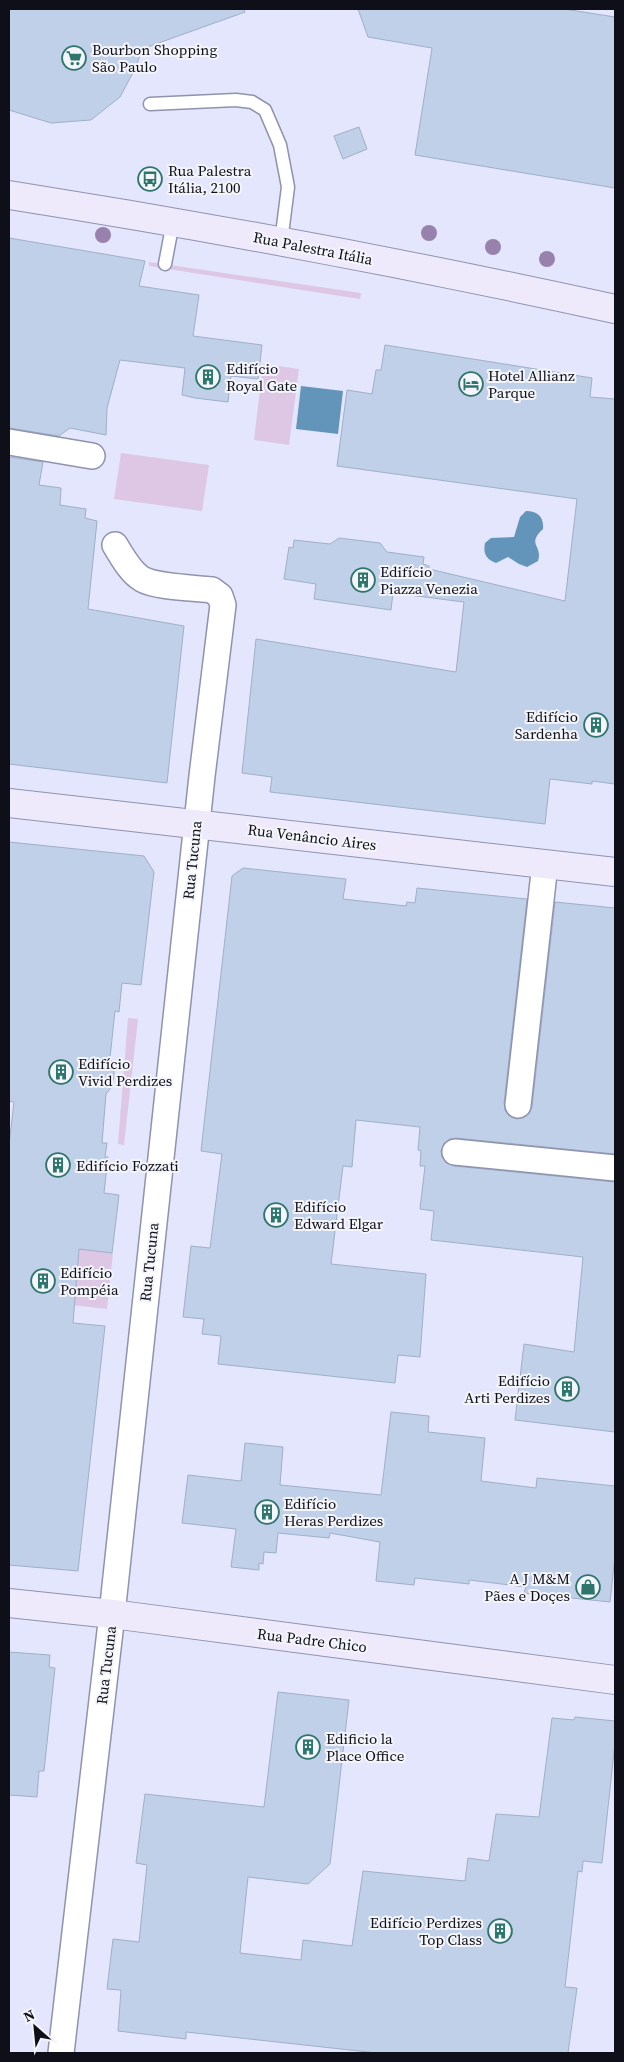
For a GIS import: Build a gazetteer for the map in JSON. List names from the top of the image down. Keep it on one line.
{"streets":{"street":["Rua Palestra Itália","Rua Venâncio Aires","Rua Tucuna","Rua Padre Chico"]},"crossings":[["Rua Venâncio Aires","Rua Tucuna"],["Rua Tucuna","Rua Padre Chico"]],"places":{"supermarket":["Bourbon Shopping São Paulo"],"bus stop":["Rua Palestra Itália, 2100"],"building":["Edifício Royal Gate","Edifício Piazza Venezia","Edifício Sardenha","Edifício Vivid Perdizes","Edifício Fozzati","Edifício Edward Elgar","Edifício Pompéia","Edifício Arti Perdizes","Edifício Heras Perdizes","Edificio la Place Office","Edifício Perdizes Top Class"],"hotel":["Hotel Allianz Parque"],"shop":["A J M&M Pães e Doçes"]},"north":"top left"}
